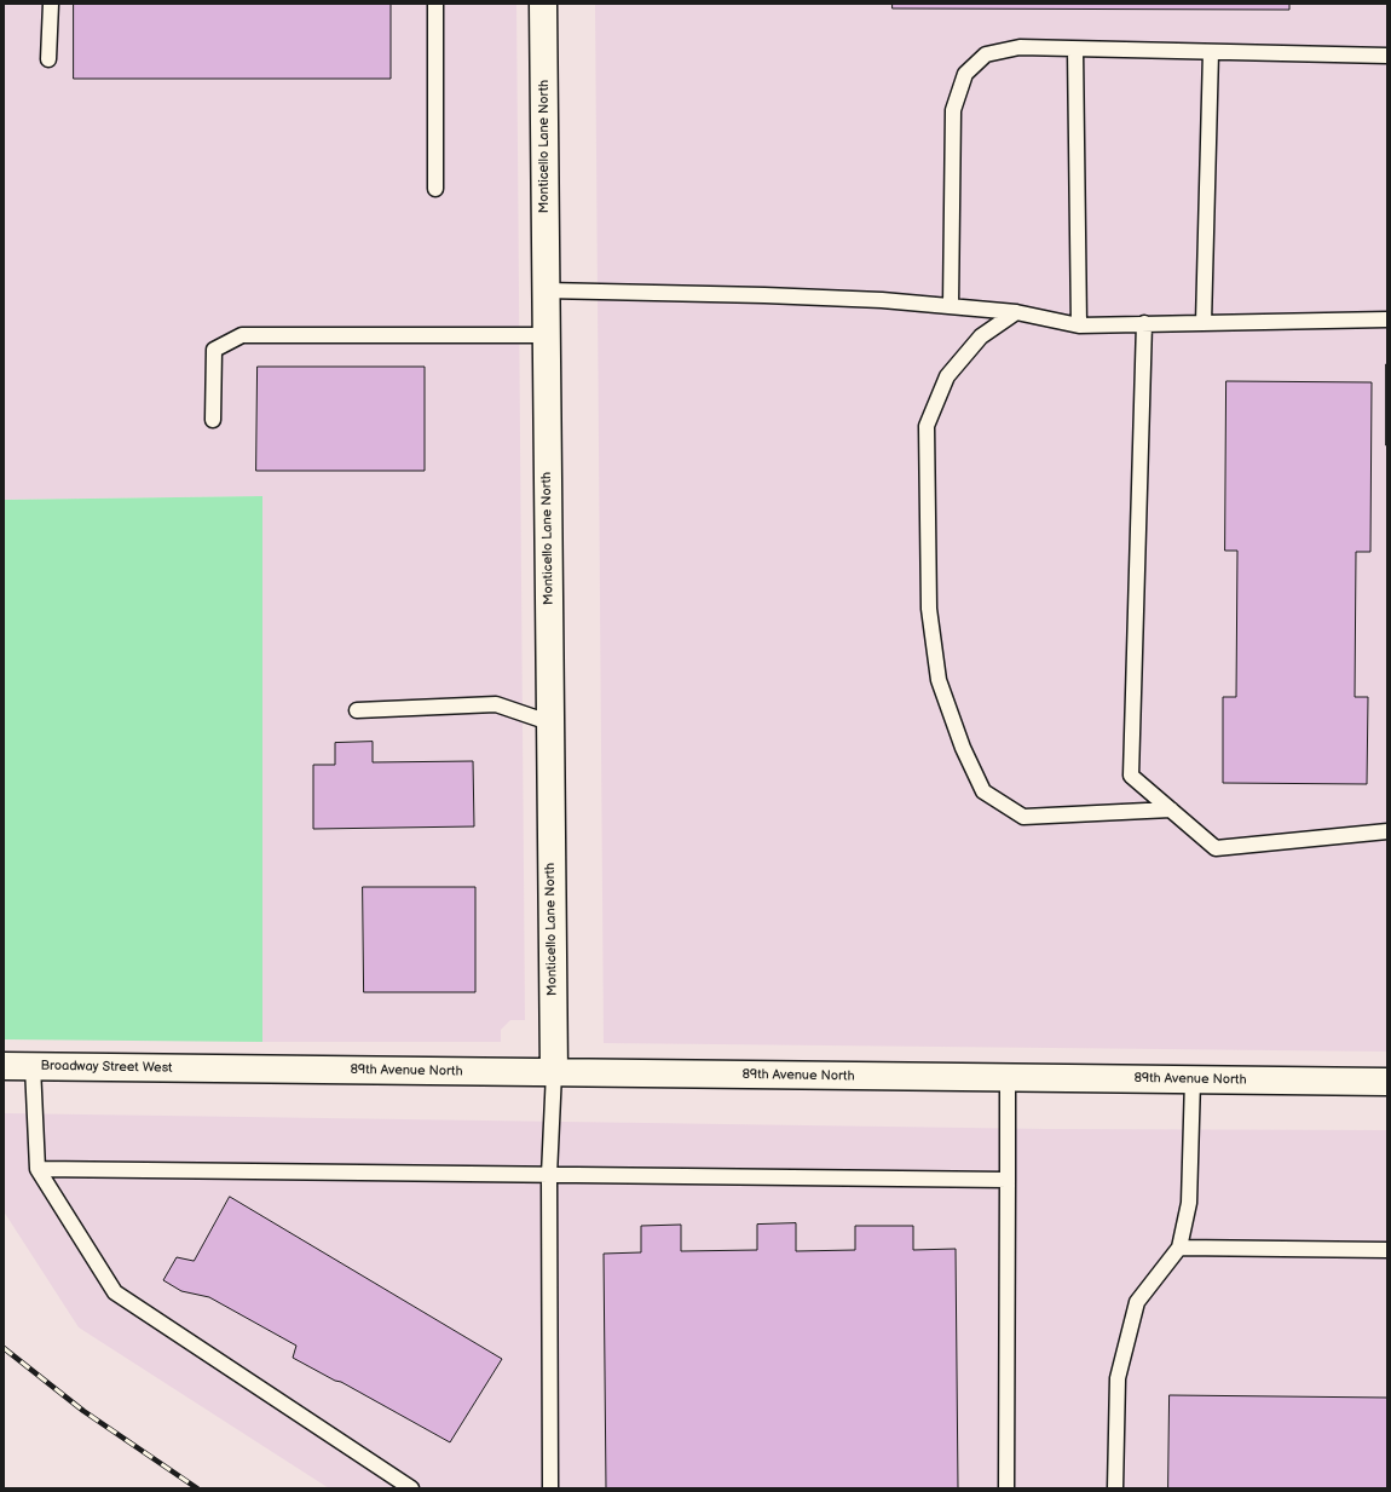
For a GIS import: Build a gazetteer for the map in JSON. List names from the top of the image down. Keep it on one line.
{"streets":{"street":["Monticello Lane North","Broadway Street West","89th Avenue North"]},"crossings":[["Monticello Lane North","89th Avenue North"],["Broadway Street West","89th Avenue North"]]}
